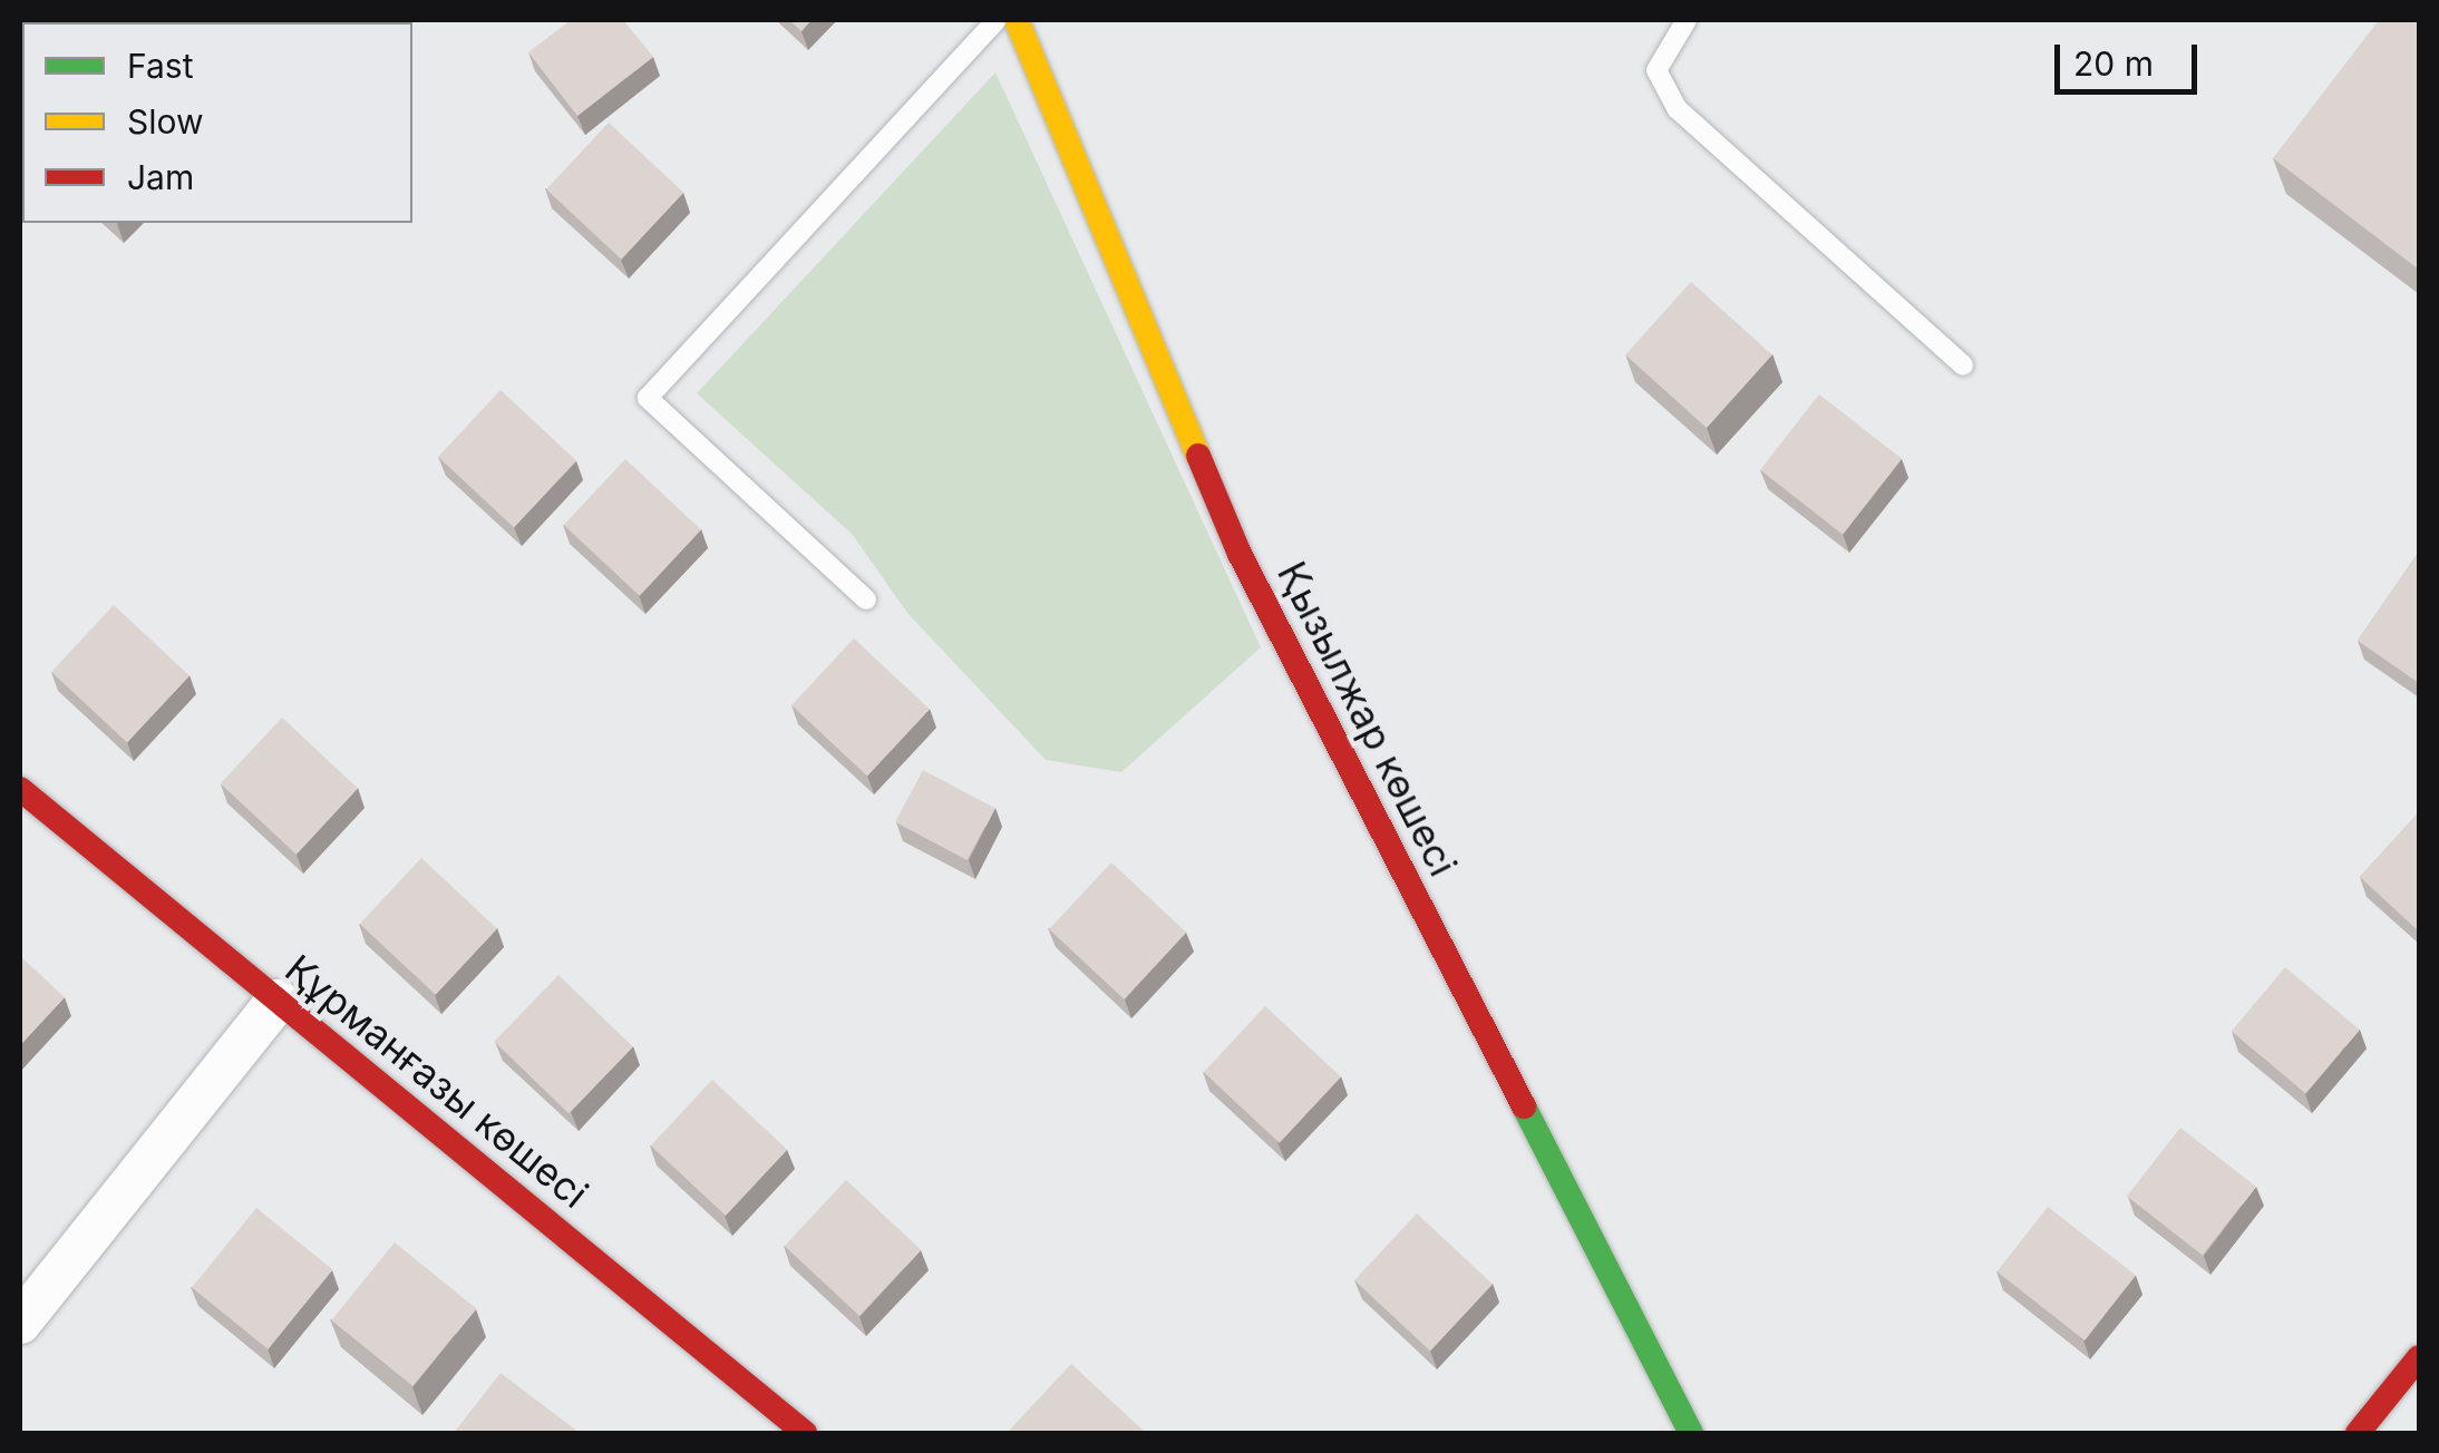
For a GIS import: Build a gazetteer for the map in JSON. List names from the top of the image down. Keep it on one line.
{"streets":{"street":["Қызылжар көшесі","Құрманғазы көшесі"]},"legend":["Fast","Slow","Jam"],"scale_bar":"20 m"}
